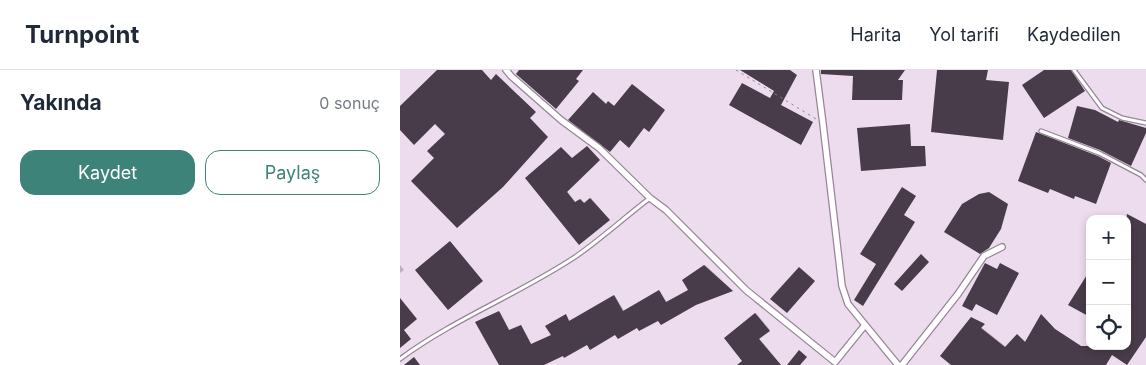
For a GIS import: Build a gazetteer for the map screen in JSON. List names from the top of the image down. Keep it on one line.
{"page":{"header":"Turnpoint","nav":["Harita","Yol tarifi","Kaydedilen"],"heading":["Yakında","0 sonuç"],"buttons":["Kaydet","Paylaş"],"map_buttons":["+","−"]}}
